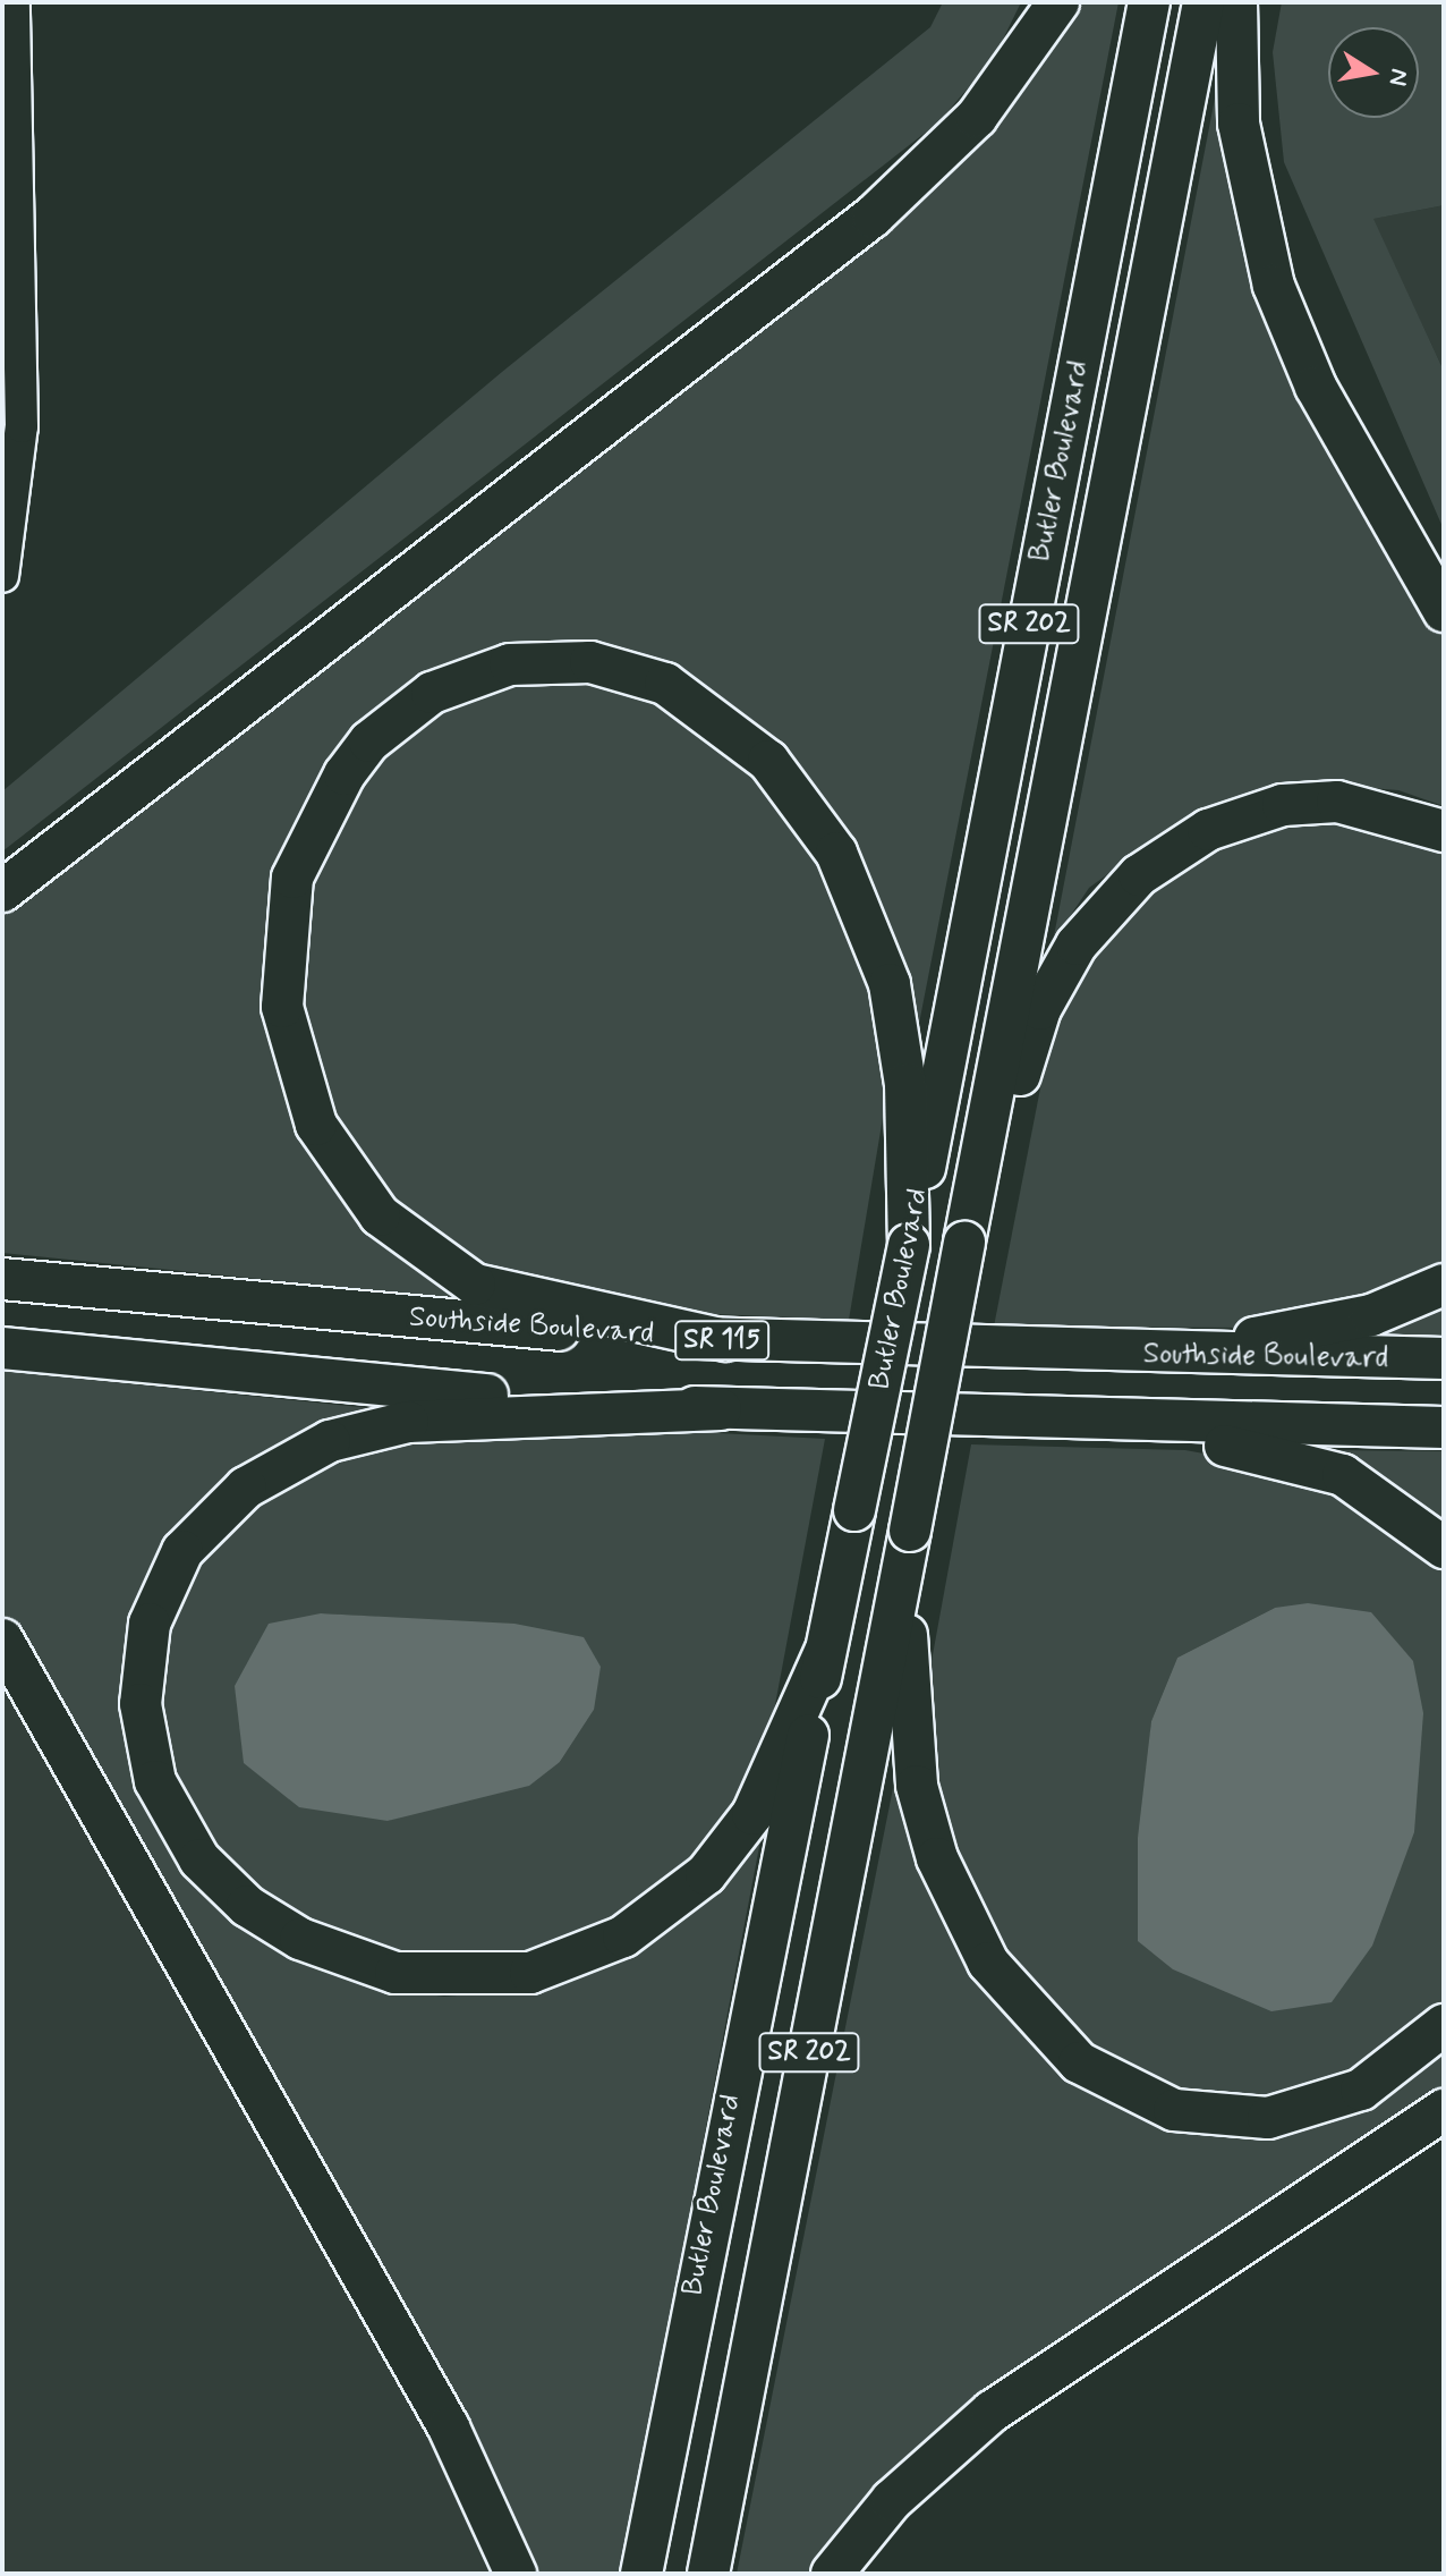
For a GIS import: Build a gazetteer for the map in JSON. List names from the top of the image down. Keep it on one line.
{"streets":{"highway":["Butler Boulevard","SR 202","Southside Boulevard","SR 115"]},"north":"right"}
